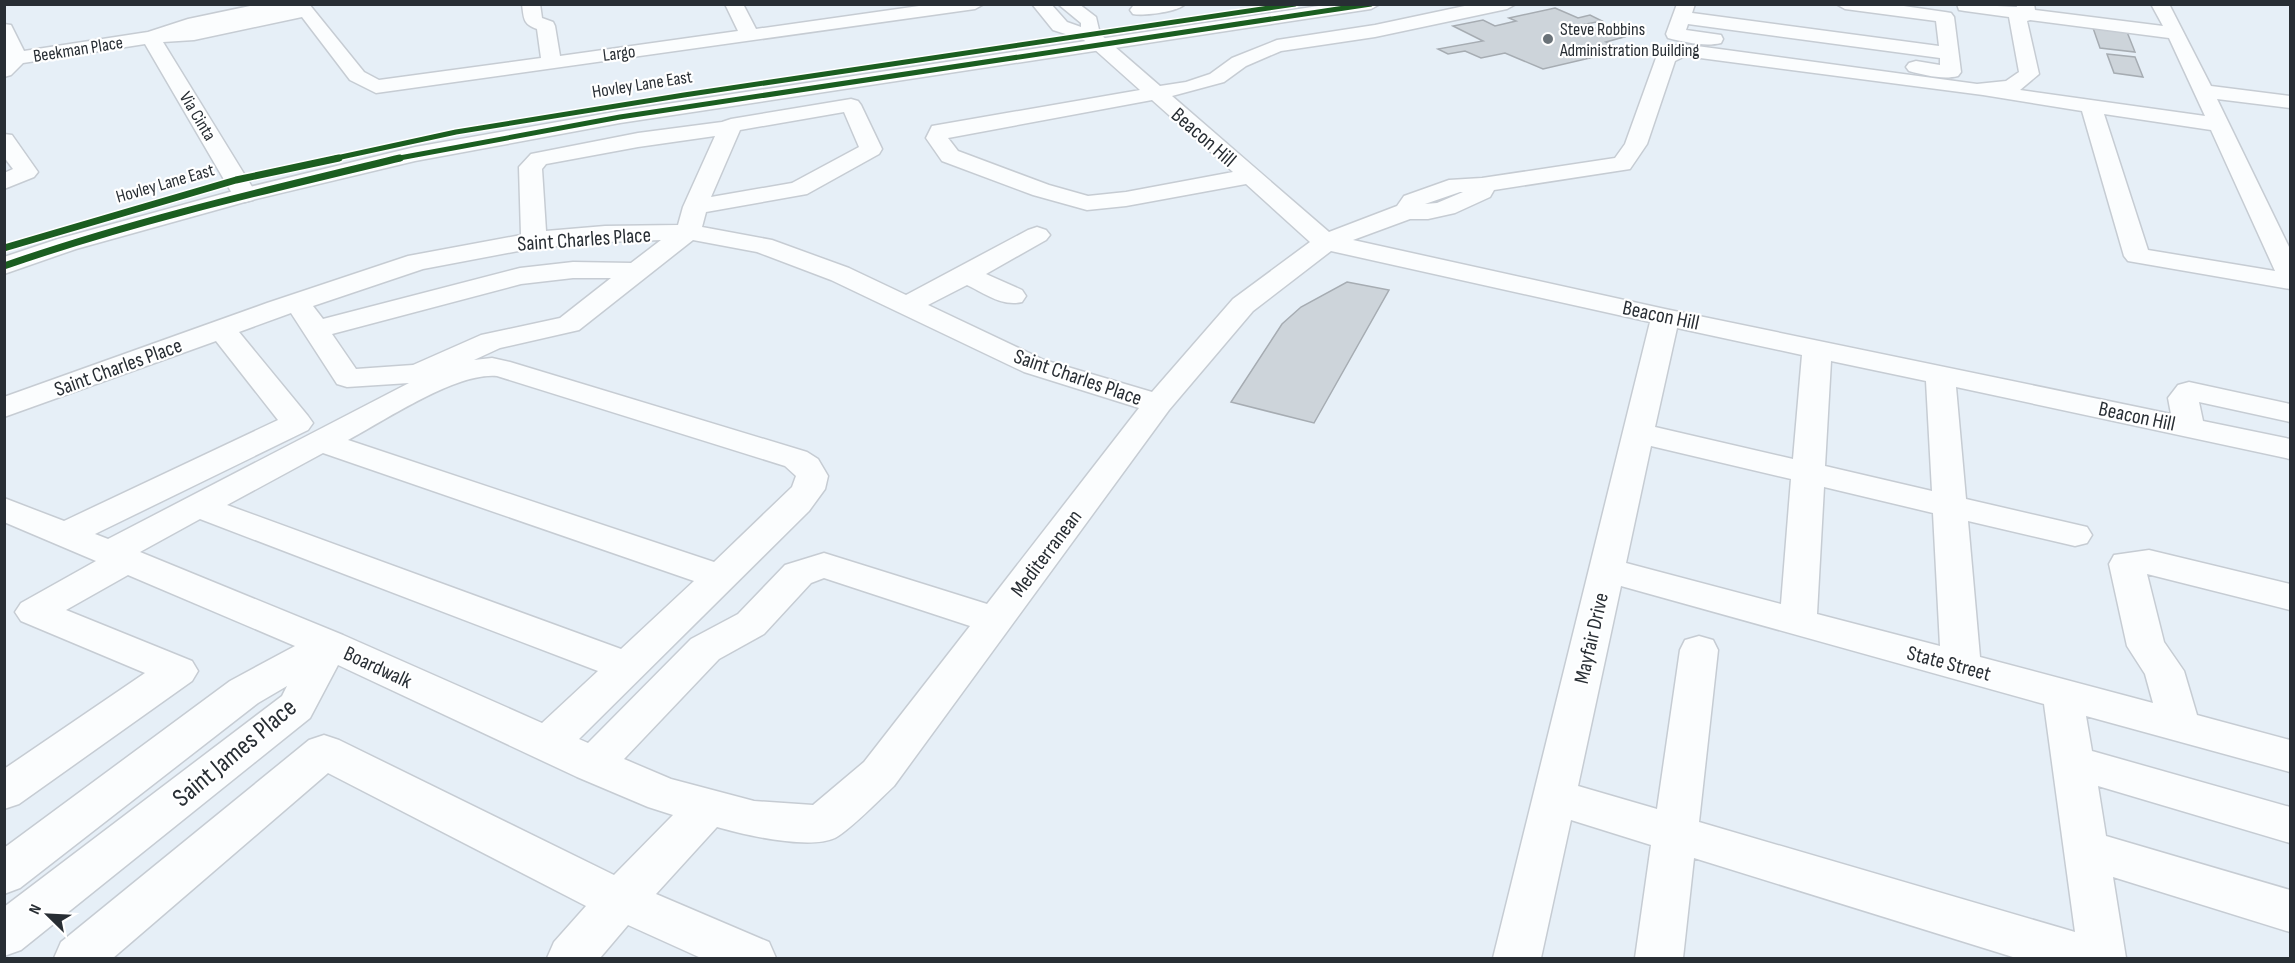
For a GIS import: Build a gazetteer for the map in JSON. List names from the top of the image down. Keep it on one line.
{"streets":{"street":["Beekman Place","Largo","Hovley Lane East","Via Cinta","Beacon Hill","Saint Charles Place","Mediterranean","Mayfair Drive","State Street","Boardwalk","Saint James Place"]},"crossings":[["Beekman Place","Largo"],["Beekman Place","Via Cinta"],["Hovley Lane East","Via Cinta"],["Hovley Lane East","Beacon Hill"],["Beacon Hill","Mediterranean"],["Beacon Hill","Mayfair Drive"],["Saint Charles Place","Mediterranean"],["Mediterranean","Boardwalk"],["Mayfair Drive","State Street"],["Boardwalk","Saint James Place"]],"places":["Steve Robbins Administration Building"],"north":"top left"}
